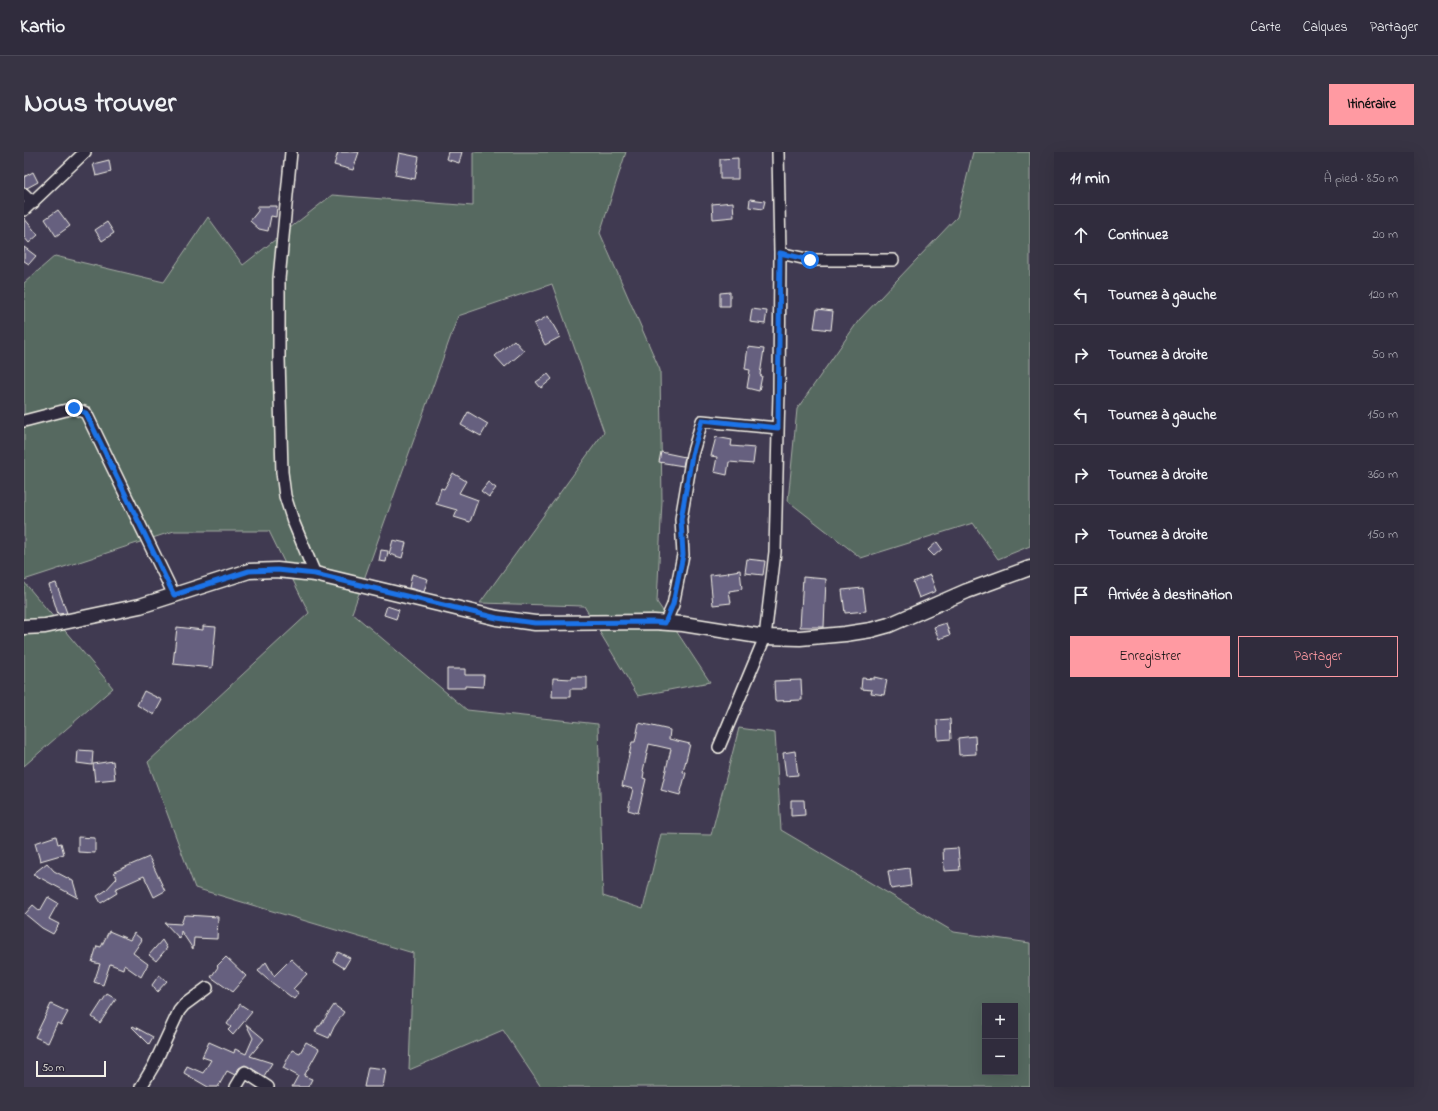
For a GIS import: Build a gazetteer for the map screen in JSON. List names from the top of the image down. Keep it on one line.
{"scale_bar":"50 m","page":{"header":"Kartio","nav":["Carte","Calques","Partager"],"title":"Nous trouver","buttons":["Itinéraire",["Enregistrer","Partager"]],"heading":["11 min","À pied · 850 m"],"list":[["Continuez","20 m"],["Tournez à gauche","120 m"],["Tournez à droite","50 m"],["Tournez à gauche","150 m"],["Tournez à droite","360 m"],["Tournez à droite","150 m"],"Arrivée à destination"],"map_buttons":["+","−"],"scale":"50 m"}}
